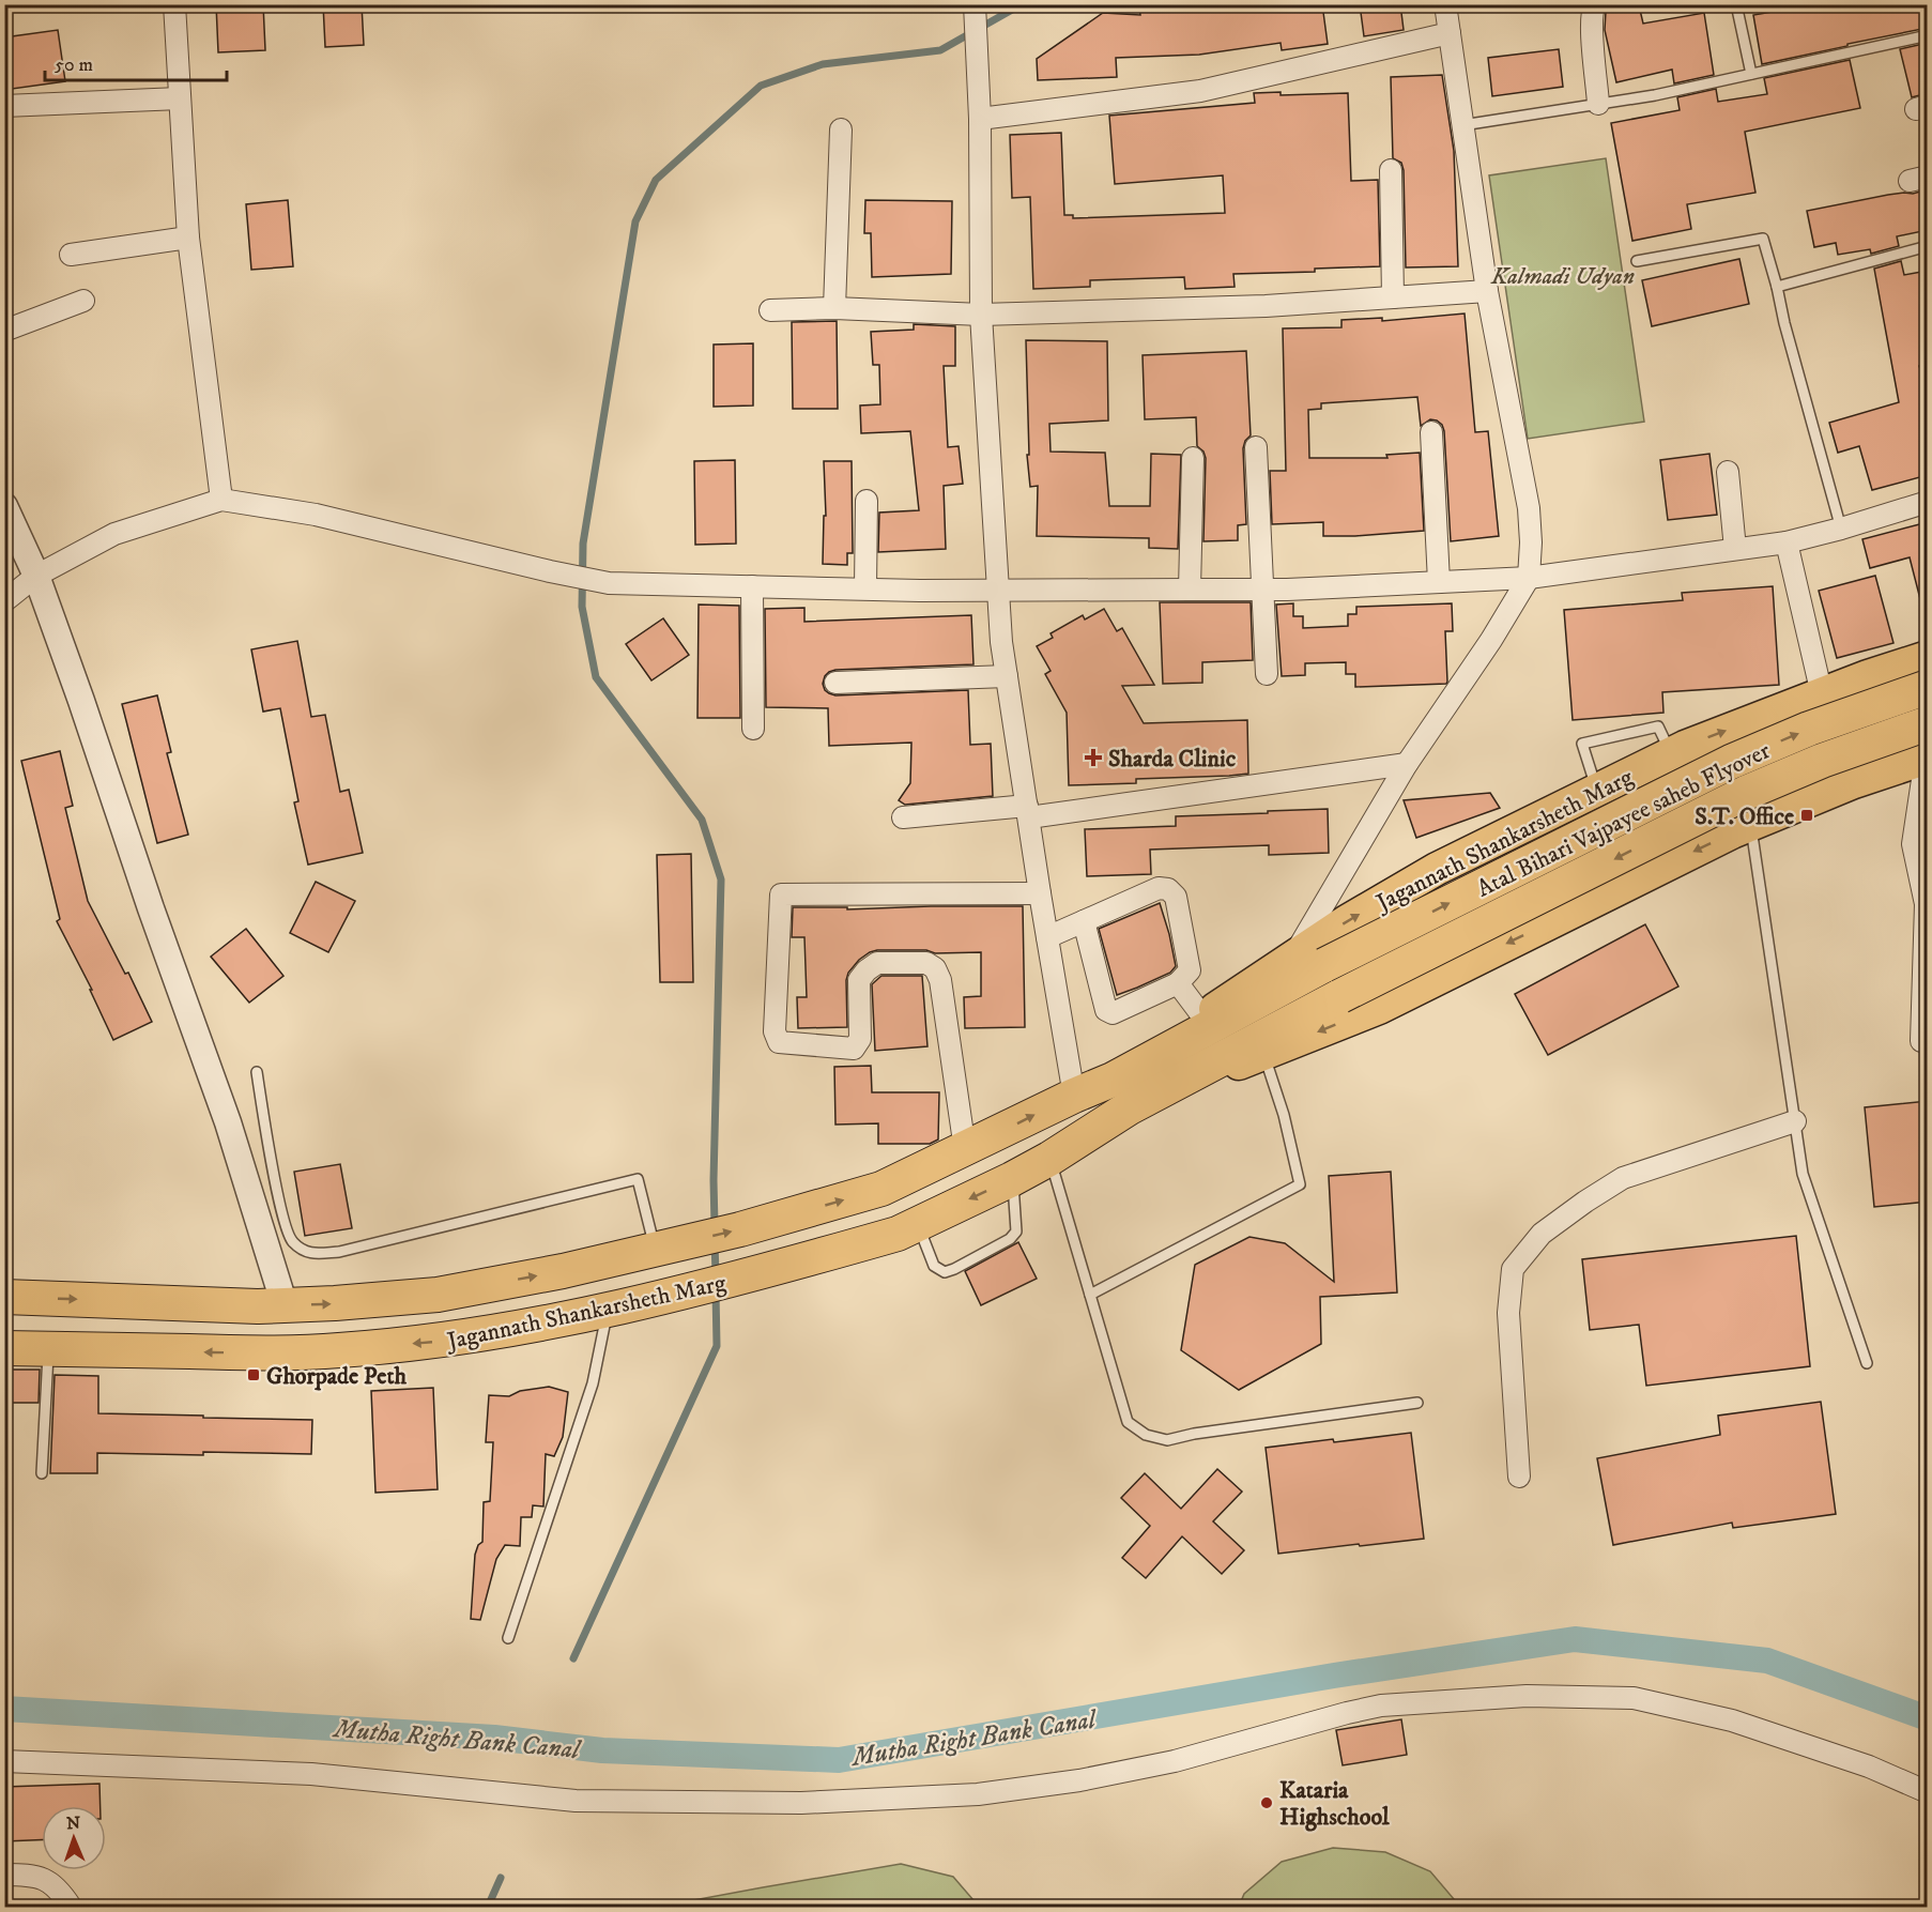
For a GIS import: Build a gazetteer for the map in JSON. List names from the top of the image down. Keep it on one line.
{"streets":{"highway":["Atal Bihari Vajpayee saheb Flyover","Jagannath Shankarsheth Marg"]},"crossings":[["Atal Bihari Vajpayee saheb Flyover","Jagannath Shankarsheth Marg"]],"water":["Mutha Right Bank Canal"],"parks":["Kalmadi Udyan"],"places":{"health":["Sharda Clinic"],"transit":["S.T. Office","Ghorpade Peth"],"other":["Kataria Highschool"]},"scale_bar":"50 m","north":"top"}
